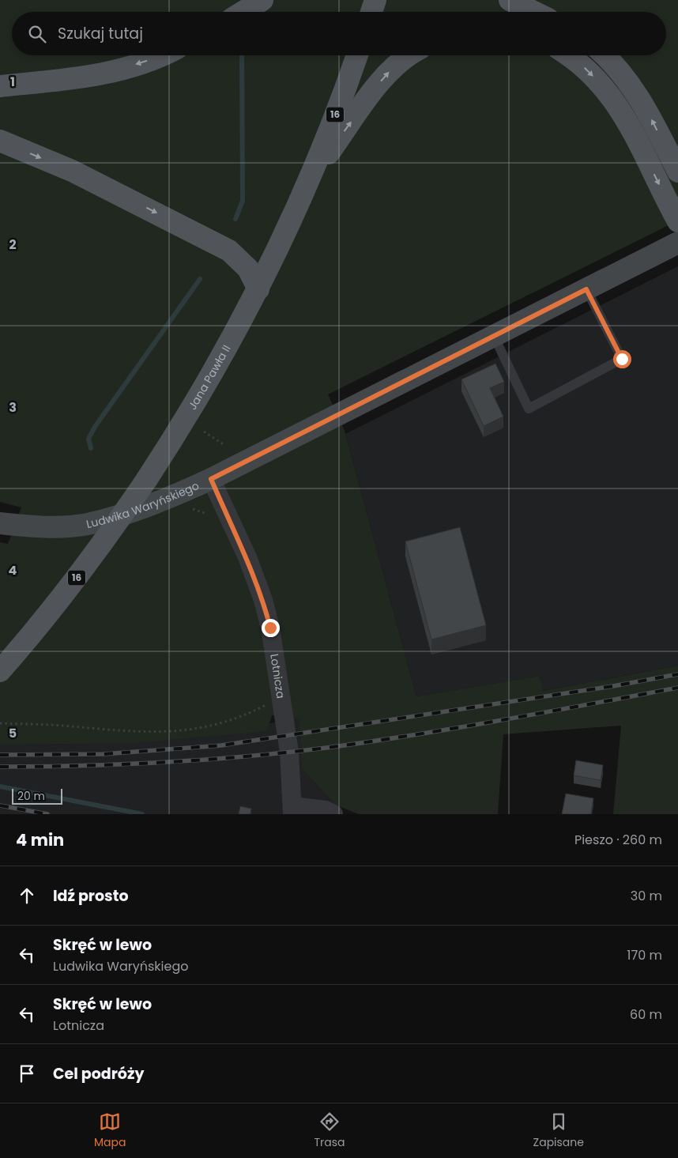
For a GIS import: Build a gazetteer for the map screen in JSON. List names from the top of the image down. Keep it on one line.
{"streets":{"main road":["16","Jana Pawła II"],"street":["Ludwika Waryńskiego","Lotnicza"]},"crossings":[["Ludwika Waryńskiego","Lotnicza"]],"scale_bar":"20 m","page":{"search":"Szukaj tutaj","scale":"20 m","heading":["4 min","Pieszo · 260 m"],"list":[["Idź prosto","30 m"],["Skręć w lewo","Ludwika Waryńskiego","170 m"],["Skręć w lewo","Lotnicza","60 m"],"Cel podróży"],"nav":["Mapa","Trasa","Zapisane"]},"grid":{"rows":["1","2","3","4","5"]}}
